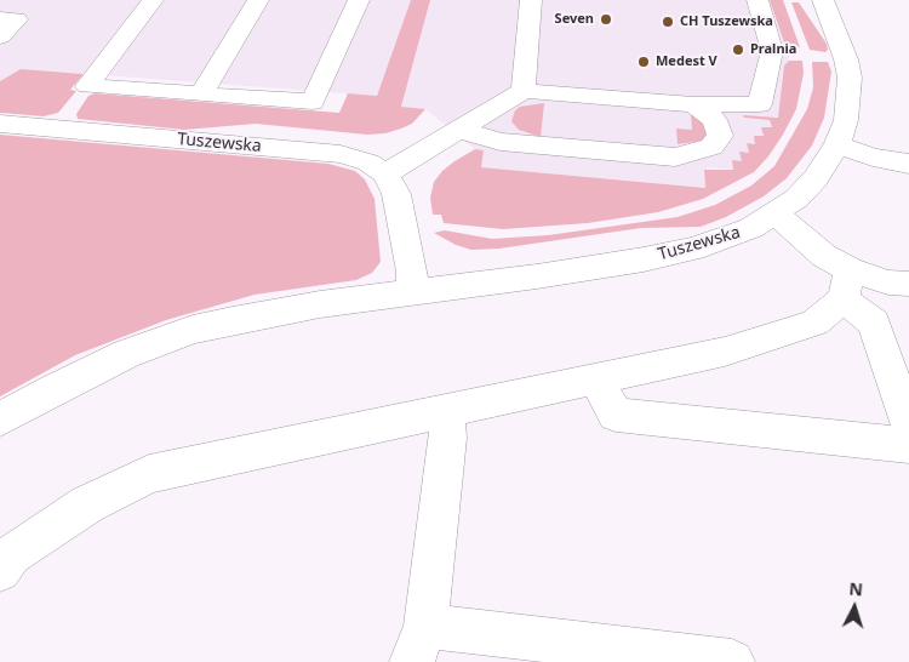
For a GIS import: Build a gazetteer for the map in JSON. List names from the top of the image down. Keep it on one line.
{"streets":{"street":["Tuszewska"]},"places":["Seven","CH Tuszewska","Pralnia","Medest V"],"north":"top"}
